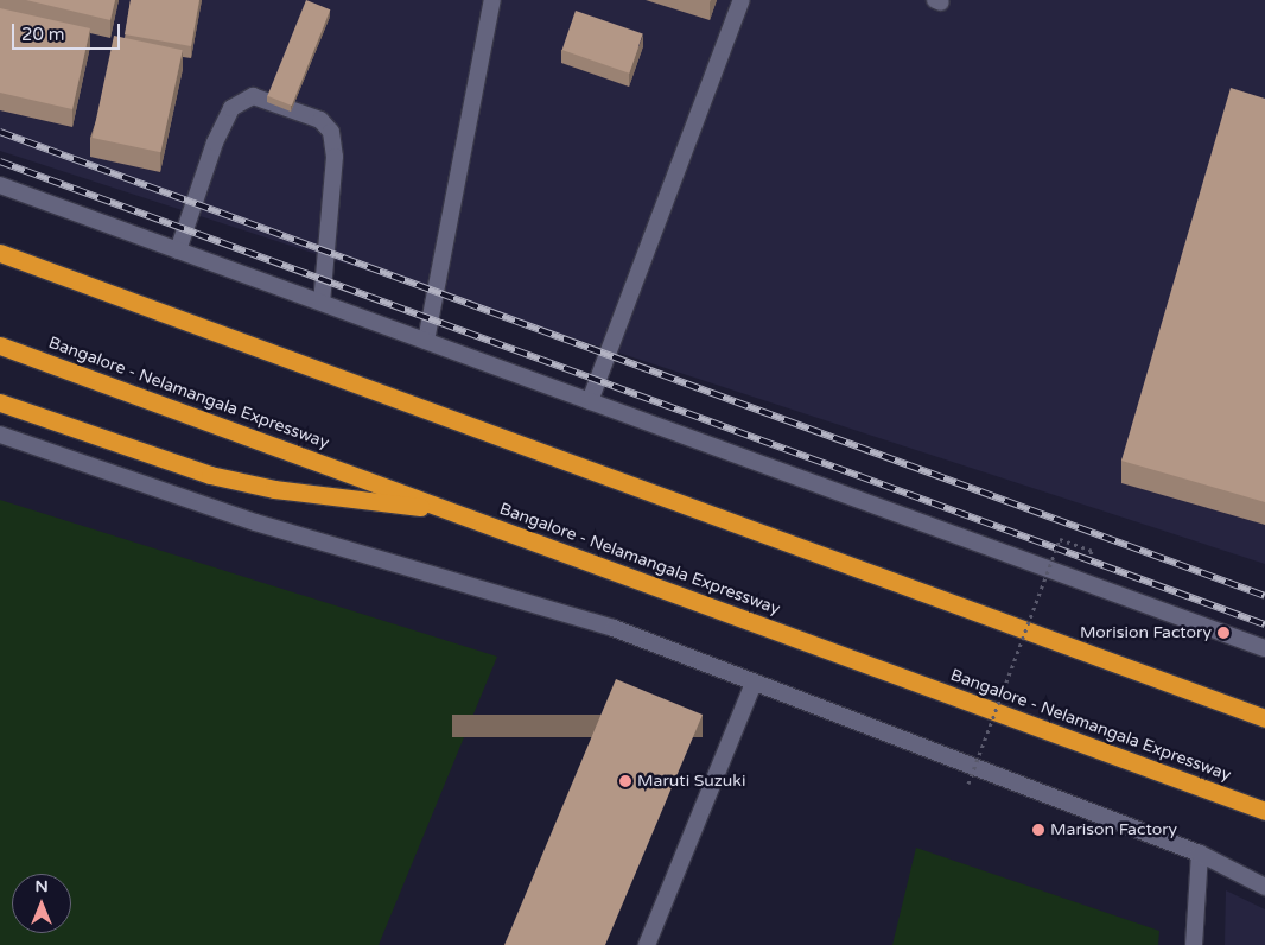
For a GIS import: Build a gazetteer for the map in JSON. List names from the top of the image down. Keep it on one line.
{"streets":{"highway":["Bangalore - Nelamangala Expressway"]},"places":["Morision Factory","Maruti Suzuki","Marison Factory"],"scale_bar":"20 m","north":"top"}
